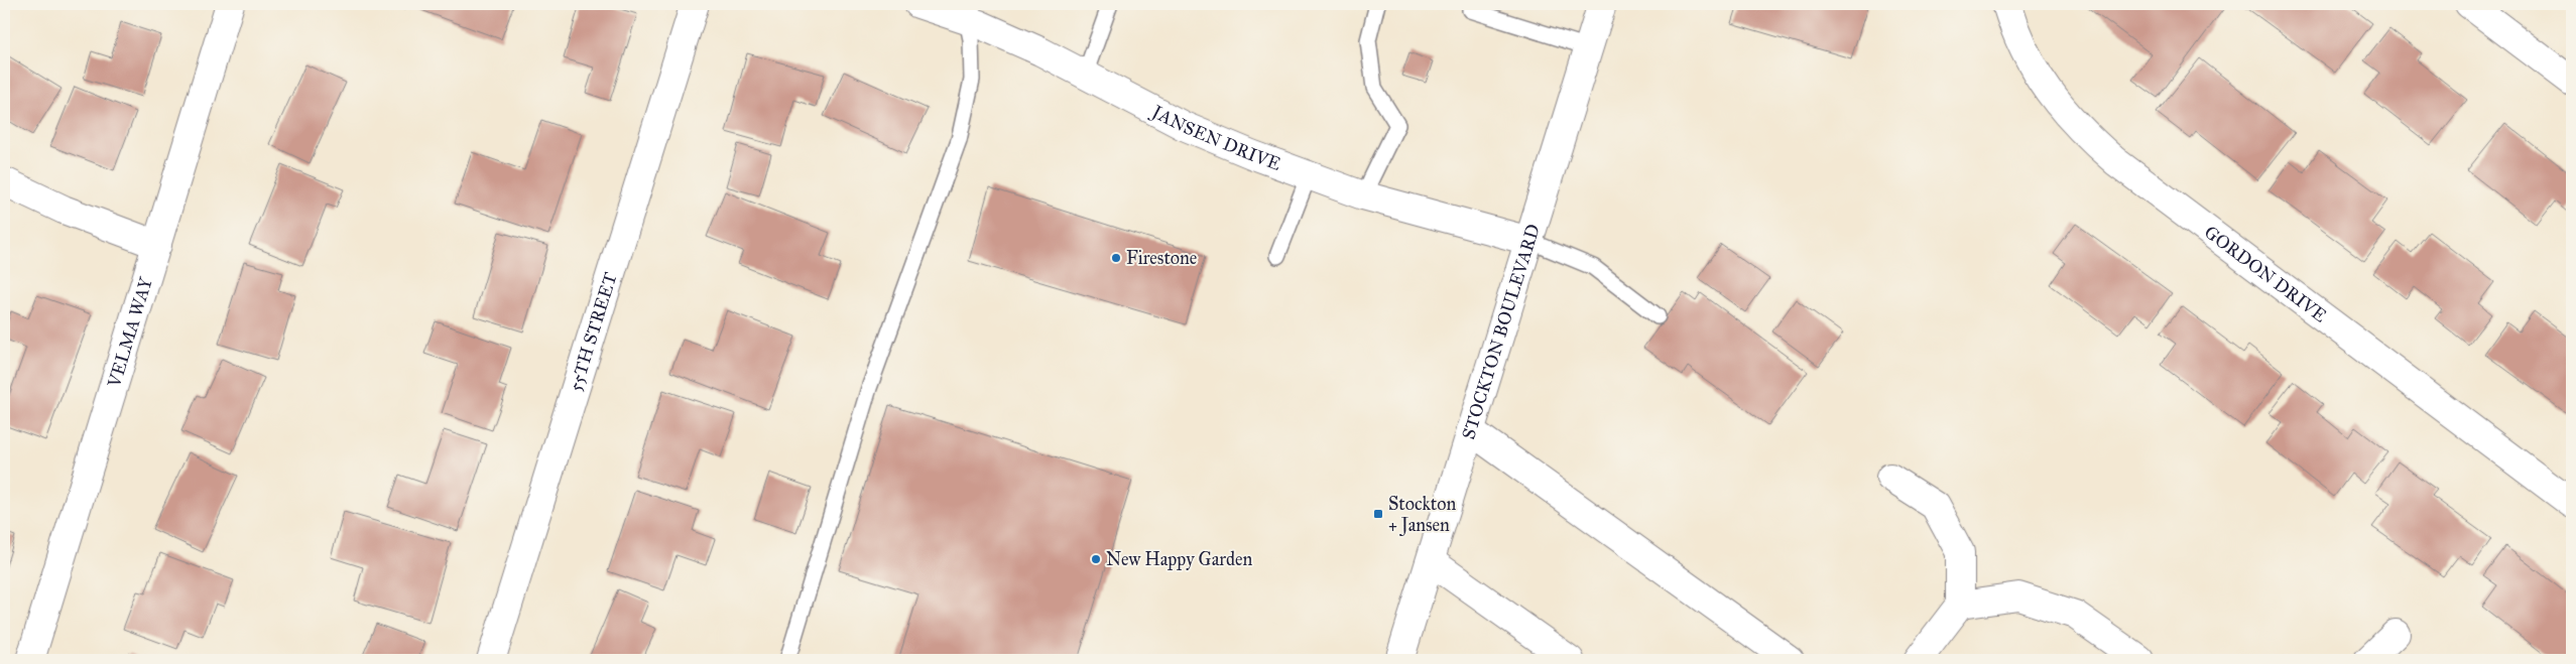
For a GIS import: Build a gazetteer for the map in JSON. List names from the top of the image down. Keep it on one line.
{"streets":{"street":["JANSEN DRIVE","GORDON DRIVE","STOCKTON BOULEVARD","VELMA WAY","55TH STREET"]},"crossings":[["JANSEN DRIVE","STOCKTON BOULEVARD"]],"places":{"other":["Firestone","New Happy Garden"],"transit":["Stockton + Jansen"]}}
